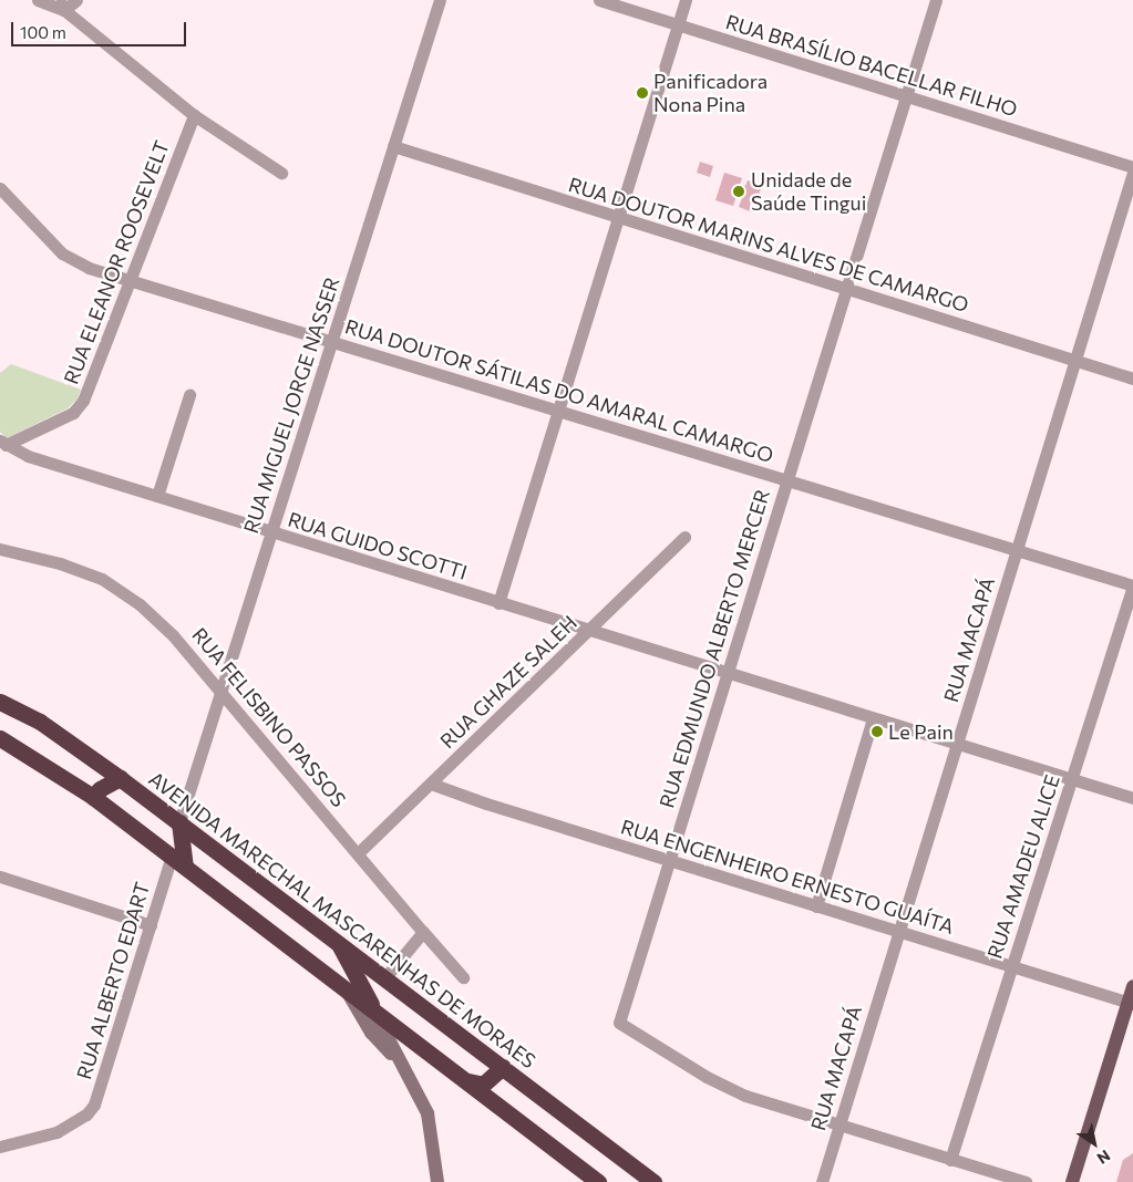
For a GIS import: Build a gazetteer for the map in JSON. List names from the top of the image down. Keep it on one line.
{"streets":{"highway":["AVENIDA MARECHAL MASCARENHAS DE MORAES"],"street":["RUA BRASÍLIO BACELLAR FILHO","RUA DOUTOR MARINS ALVES DE CAMARGO","RUA ELEANOR ROOSEVELT","RUA DOUTOR SÁTILAS DO AMARAL CAMARGO","RUA MIGUEL JORGE NASSER","RUA GUIDO SCOTTI","RUA MACAPÁ","RUA EDMUNDO ALBERTO MERCER","RUA GHAZE SALEH","RUA FELISBINO PASSOS","RUA AMADEU ALICE","RUA ENGENHEIRO ERNESTO GUAÍTA","RUA ALBERTO EDART"]},"crossings":[["RUA BRASÍLIO BACELLAR FILHO","RUA EDMUNDO ALBERTO MERCER"],["RUA DOUTOR MARINS ALVES DE CAMARGO","RUA MIGUEL JORGE NASSER"],["RUA DOUTOR MARINS ALVES DE CAMARGO","RUA MACAPÁ"],["RUA DOUTOR MARINS ALVES DE CAMARGO","RUA EDMUNDO ALBERTO MERCER"],["RUA ELEANOR ROOSEVELT","RUA DOUTOR SÁTILAS DO AMARAL CAMARGO"],["RUA ELEANOR ROOSEVELT","RUA GUIDO SCOTTI"],["RUA DOUTOR SÁTILAS DO AMARAL CAMARGO","RUA MIGUEL JORGE NASSER"],["RUA DOUTOR SÁTILAS DO AMARAL CAMARGO","RUA MACAPÁ"],["RUA DOUTOR SÁTILAS DO AMARAL CAMARGO","RUA EDMUNDO ALBERTO MERCER"],["RUA DOUTOR SÁTILAS DO AMARAL CAMARGO","RUA AMADEU ALICE"],["RUA MIGUEL JORGE NASSER","RUA GUIDO SCOTTI"],["RUA MIGUEL JORGE NASSER","RUA FELISBINO PASSOS"],["RUA MIGUEL JORGE NASSER","AVENIDA MARECHAL MASCARENHAS DE MORAES"],["RUA GUIDO SCOTTI","RUA MACAPÁ"],["RUA GUIDO SCOTTI","RUA EDMUNDO ALBERTO MERCER"],["RUA GUIDO SCOTTI","RUA GHAZE SALEH"],["RUA GUIDO SCOTTI","RUA AMADEU ALICE"],["RUA MACAPÁ","RUA EDMUNDO ALBERTO MERCER"],["RUA MACAPÁ","RUA ENGENHEIRO ERNESTO GUAÍTA"],["RUA EDMUNDO ALBERTO MERCER","RUA ENGENHEIRO ERNESTO GUAÍTA"],["RUA GHAZE SALEH","RUA FELISBINO PASSOS"],["RUA GHAZE SALEH","RUA ENGENHEIRO ERNESTO GUAÍTA"],["RUA AMADEU ALICE","RUA ENGENHEIRO ERNESTO GUAÍTA"]],"places":["Panificadora Nona Pina","Unidade de Saúde Tingui","Le Pain"],"scale_bar":"100 m","north":"bottom right"}
